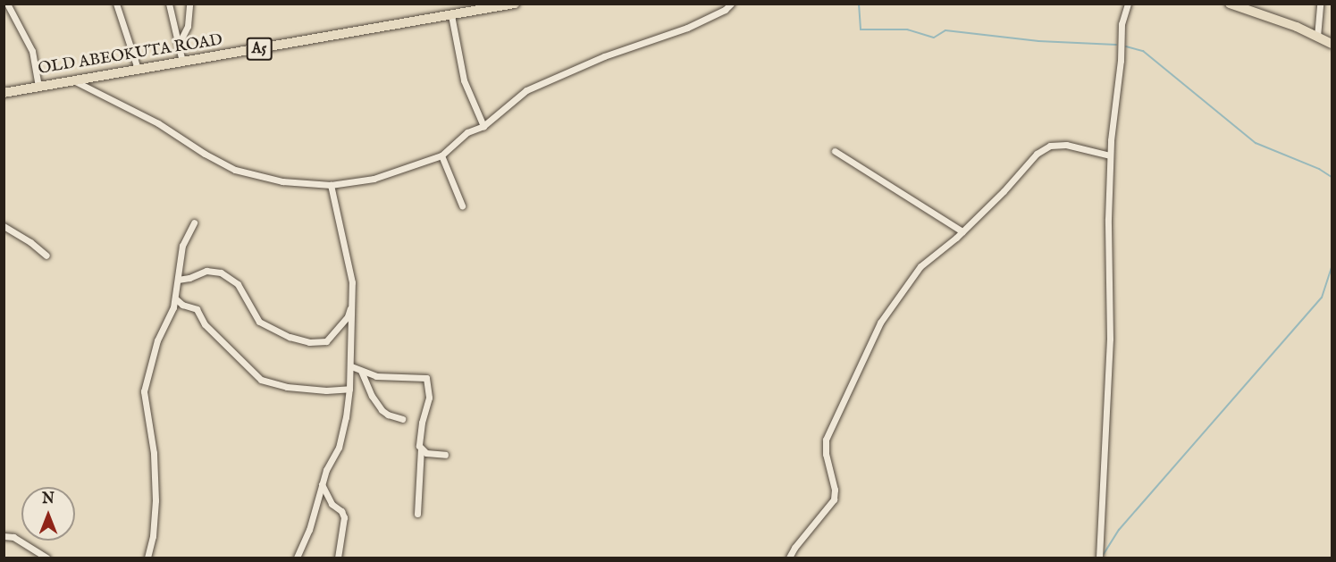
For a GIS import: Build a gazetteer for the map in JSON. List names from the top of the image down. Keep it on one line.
{"streets":{"highway":["A5","OLD ABEOKUTA ROAD"]},"north":"top"}
